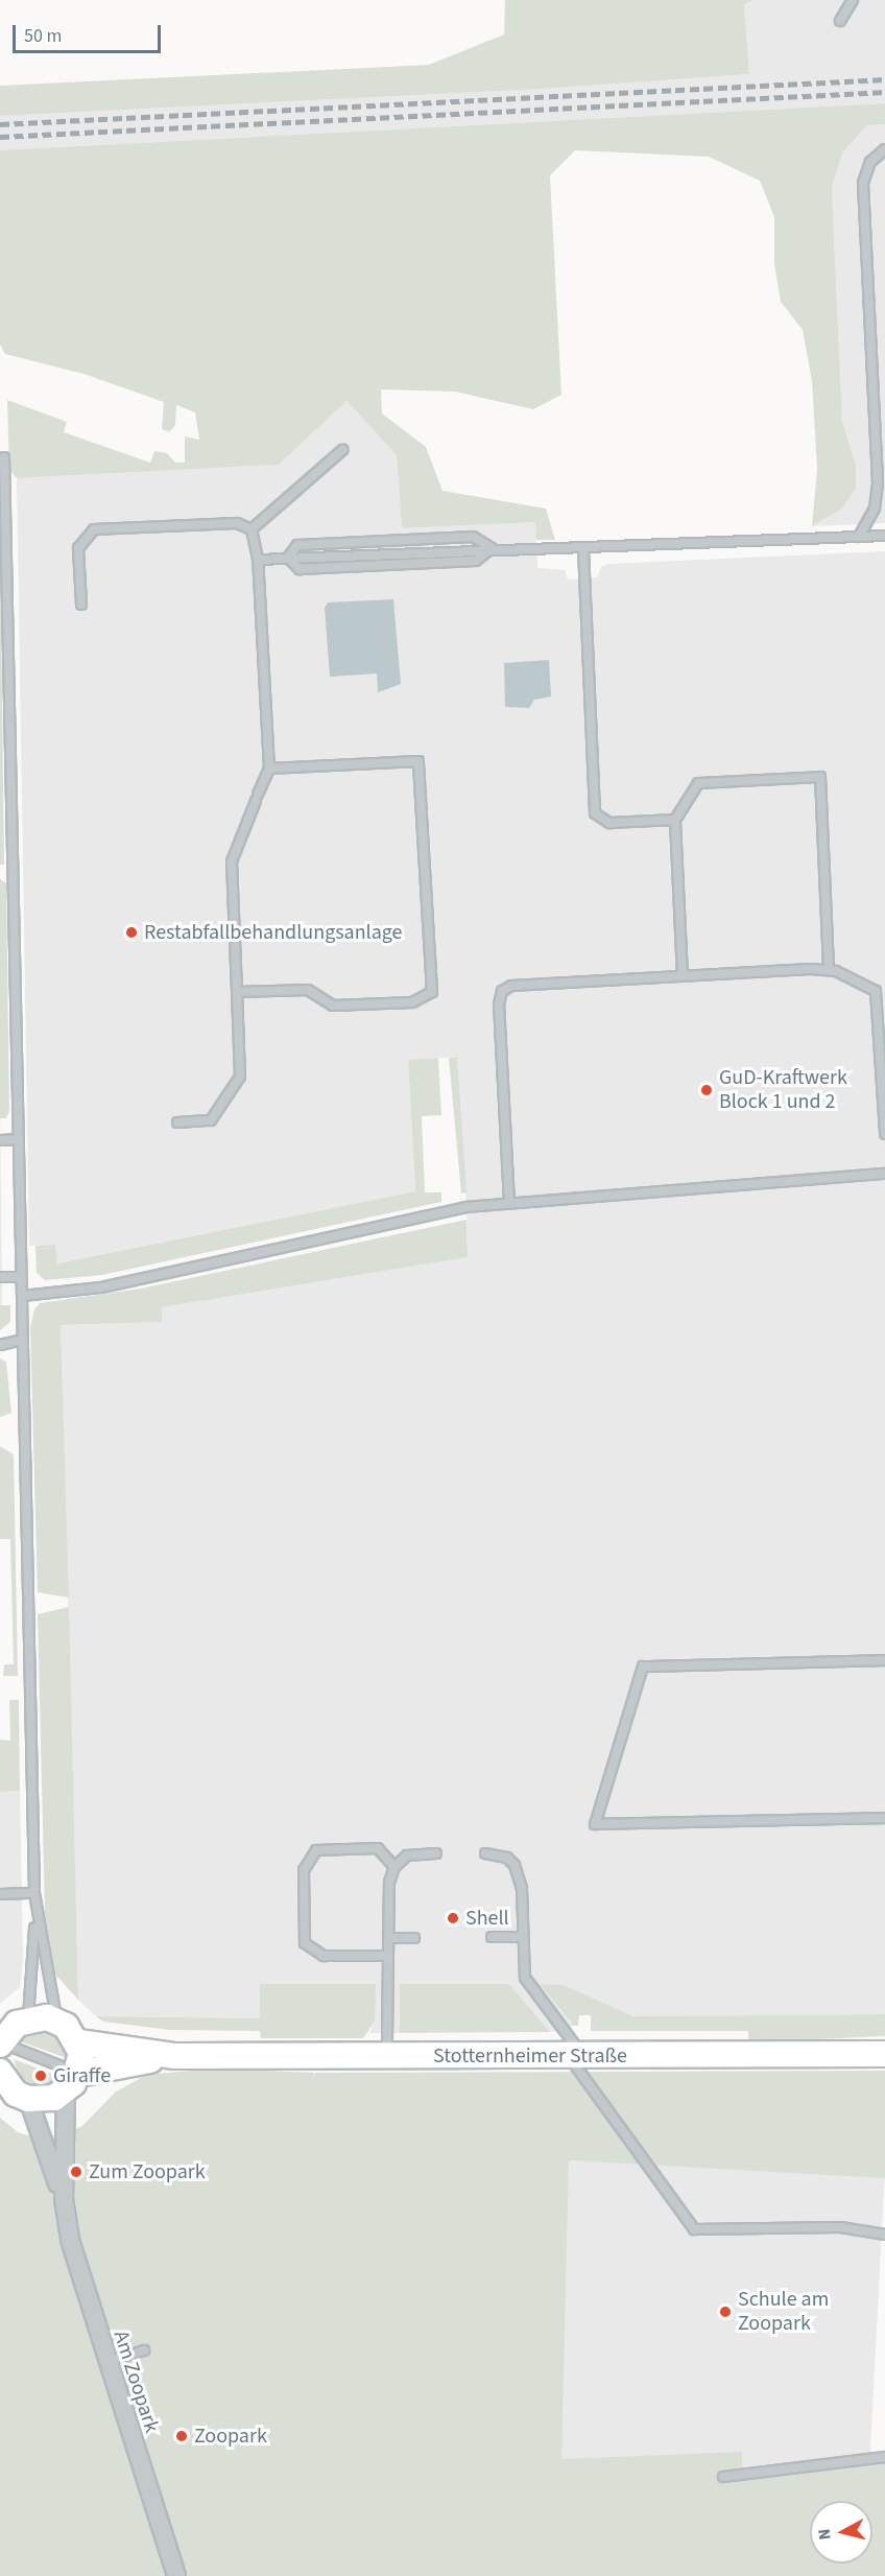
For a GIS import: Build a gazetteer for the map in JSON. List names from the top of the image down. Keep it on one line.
{"streets":{"main road":["Stotternheimer Straße"],"street":["Am Zoopark"]},"places":["Restabfallbehandlungsanlage","GuD-Kraftwerk Block 1 und 2","Shell","Giraffe","Zum Zoopark","Schule am Zoopark","Zoopark"],"scale_bar":"50 m","north":"left"}
